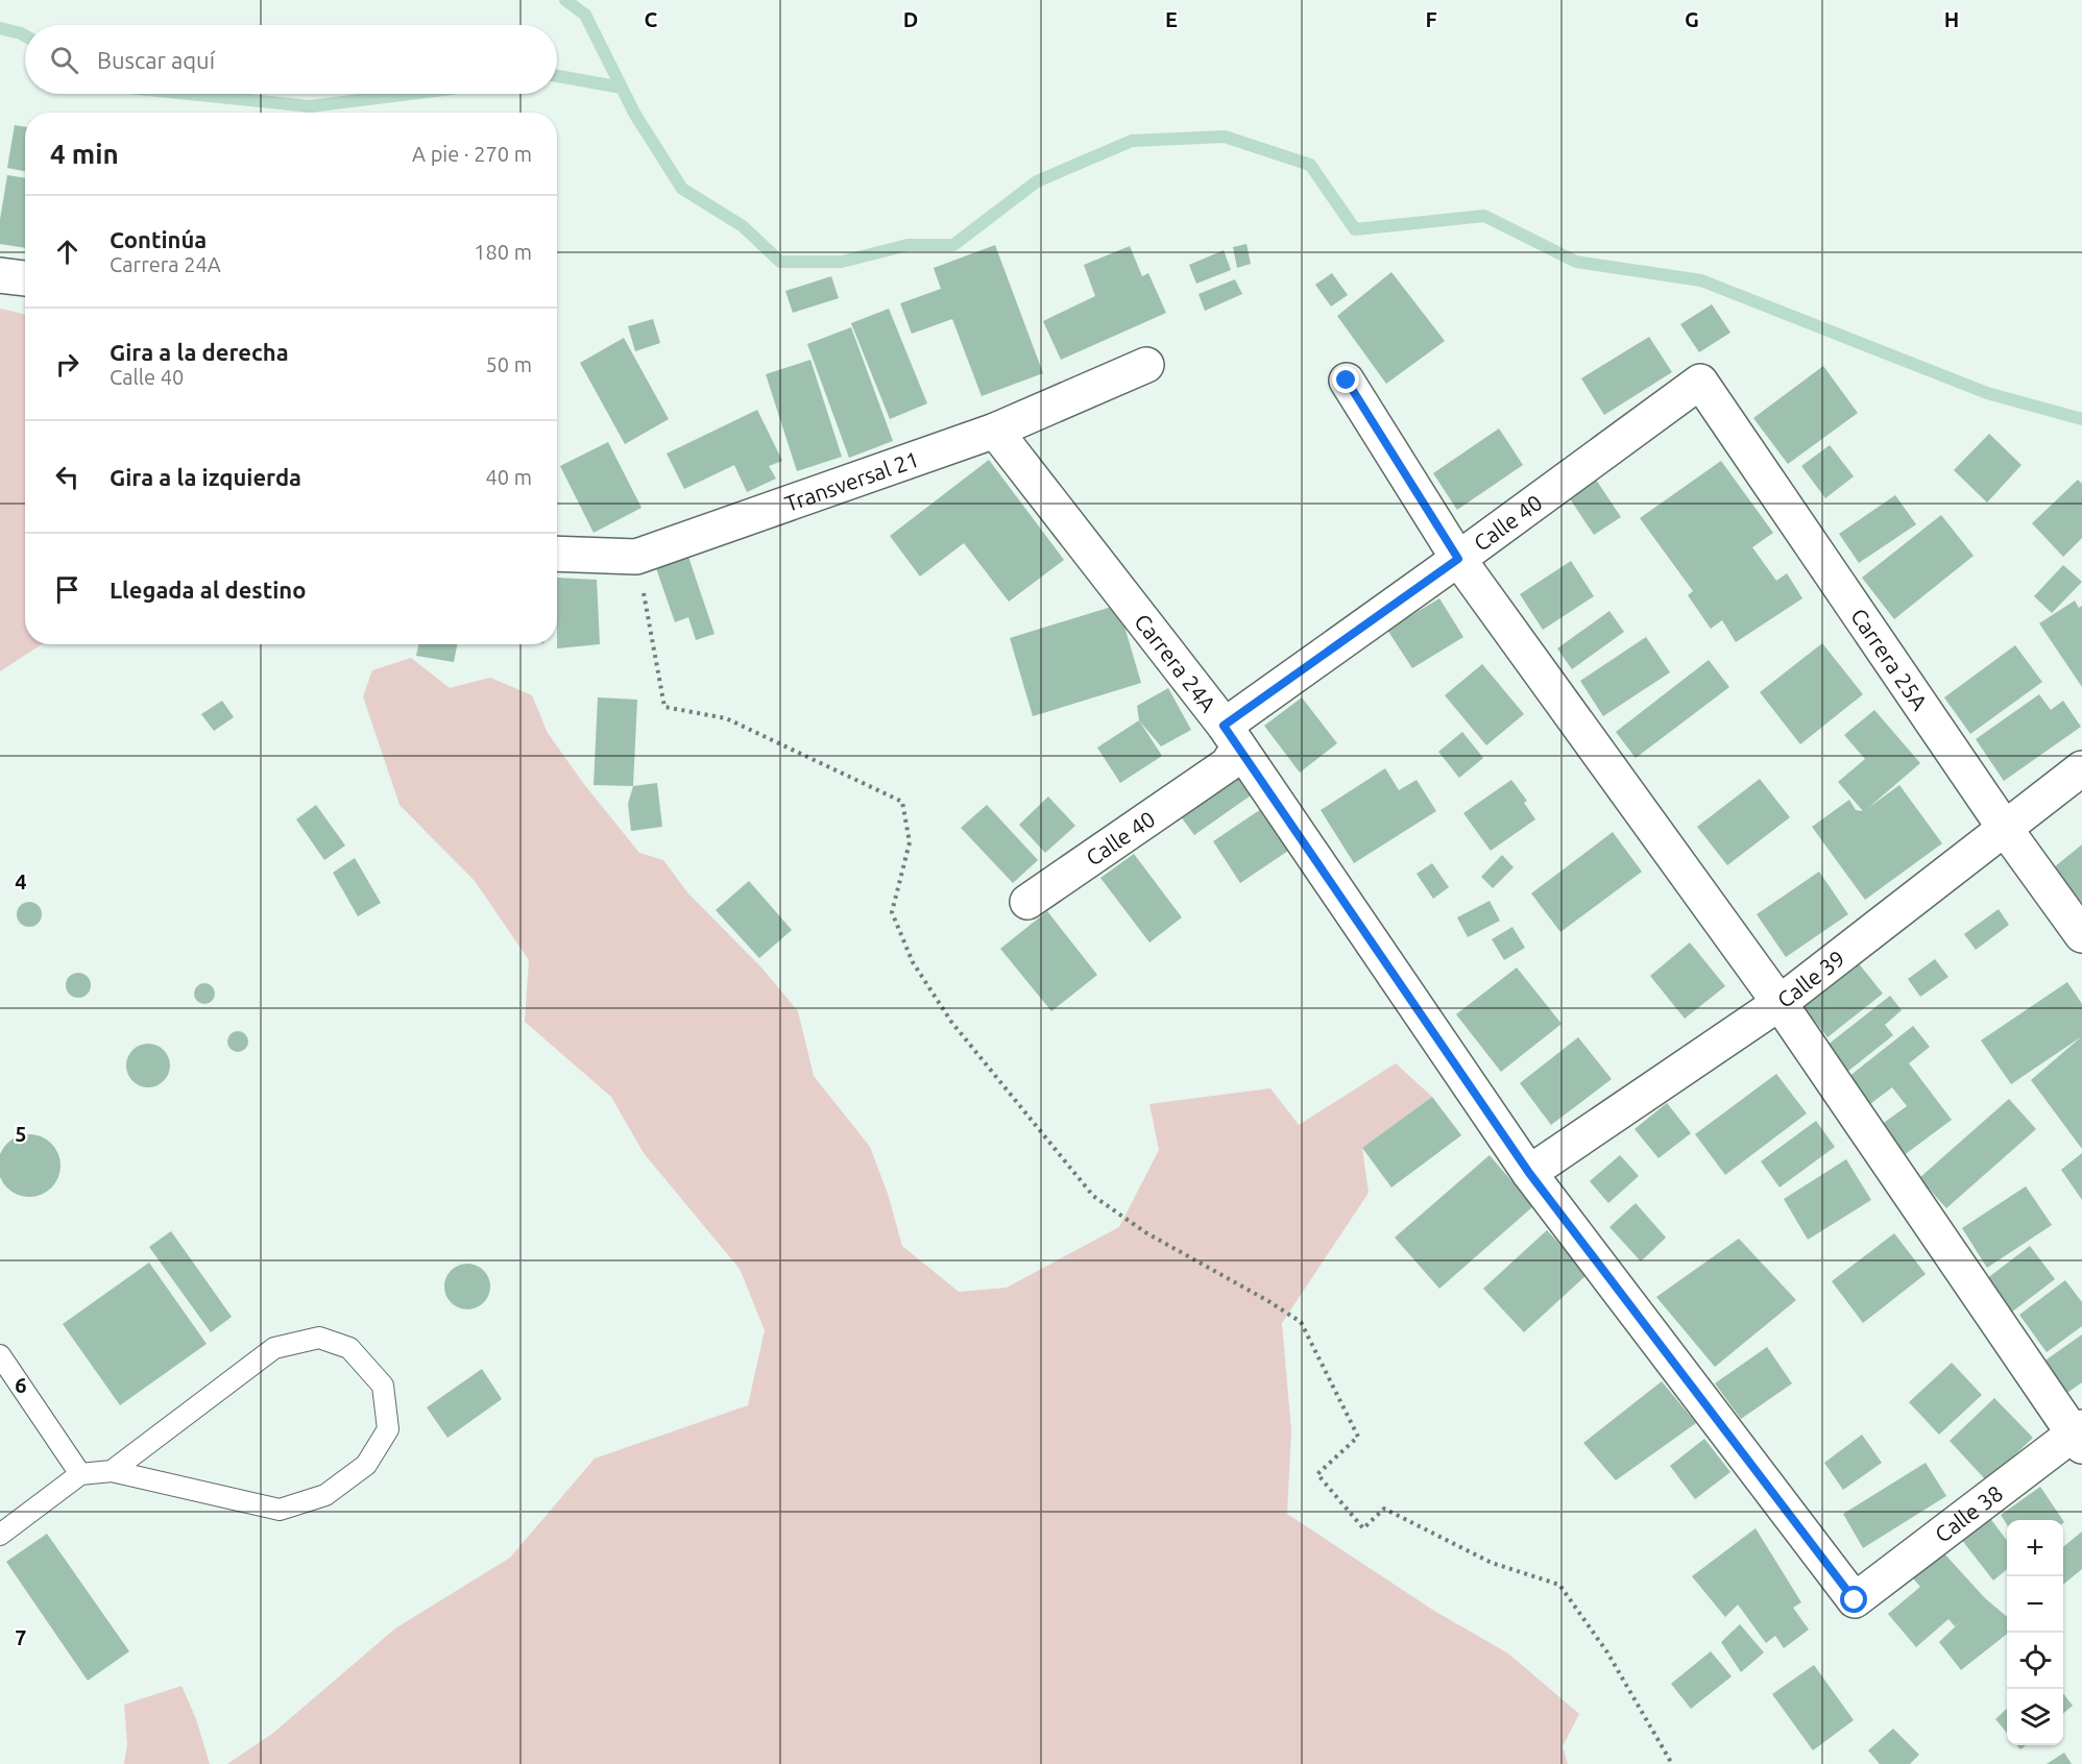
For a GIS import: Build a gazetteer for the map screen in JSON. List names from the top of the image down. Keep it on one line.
{"streets":{"street":["Transversal 21","Calle 40","Carrera 25A","Carrera 24A","Calle 39","Calle 38"]},"crossings":[["Transversal 21","Carrera 24A"],["Calle 40","Carrera 25A"],["Calle 40","Carrera 24A"],["Carrera 25A","Calle 39"],["Carrera 24A","Calle 39"],["Carrera 24A","Calle 38"]],"page":{"search":"Buscar aquí","heading":["4 min","A pie · 270 m"],"list":[["Continúa","Carrera 24A","180 m"],["Gira a la derecha","Calle 40","50 m"],["Gira a la izquierda","40 m"],"Llegada al destino"],"map_buttons":["+","−"]},"grid":{"columns":["C","D","E","F","G","H"],"rows":["4","5","6","7"]}}
